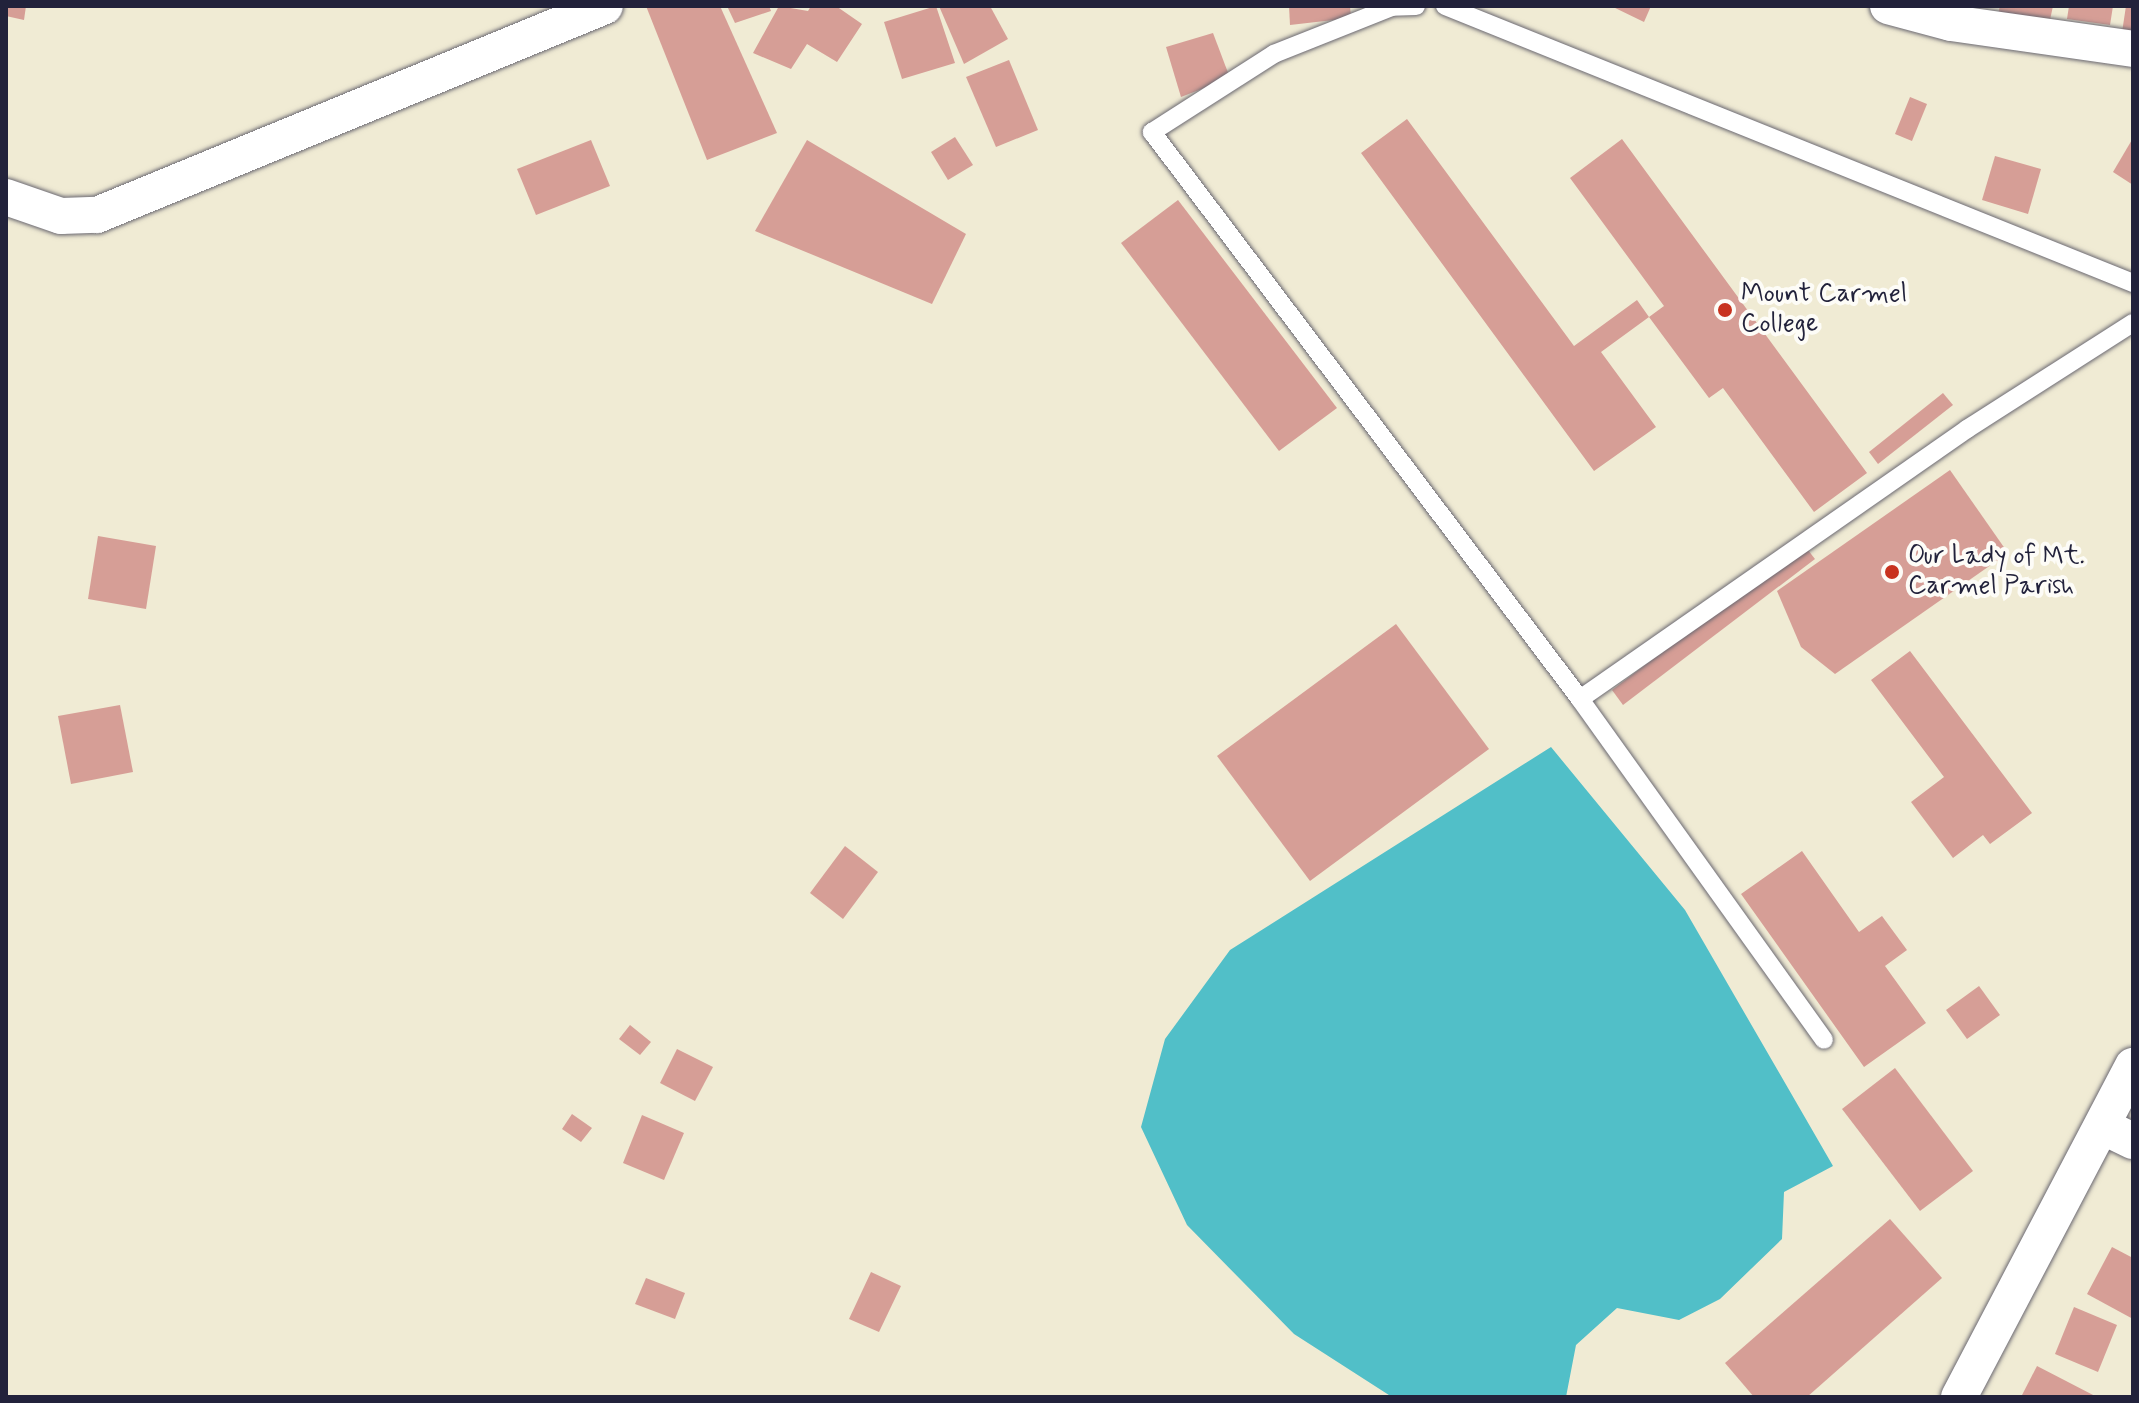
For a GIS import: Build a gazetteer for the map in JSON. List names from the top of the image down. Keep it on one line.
{"places":["Mount Carmel College","Our Lady of Mt. Carmel Parish"]}
